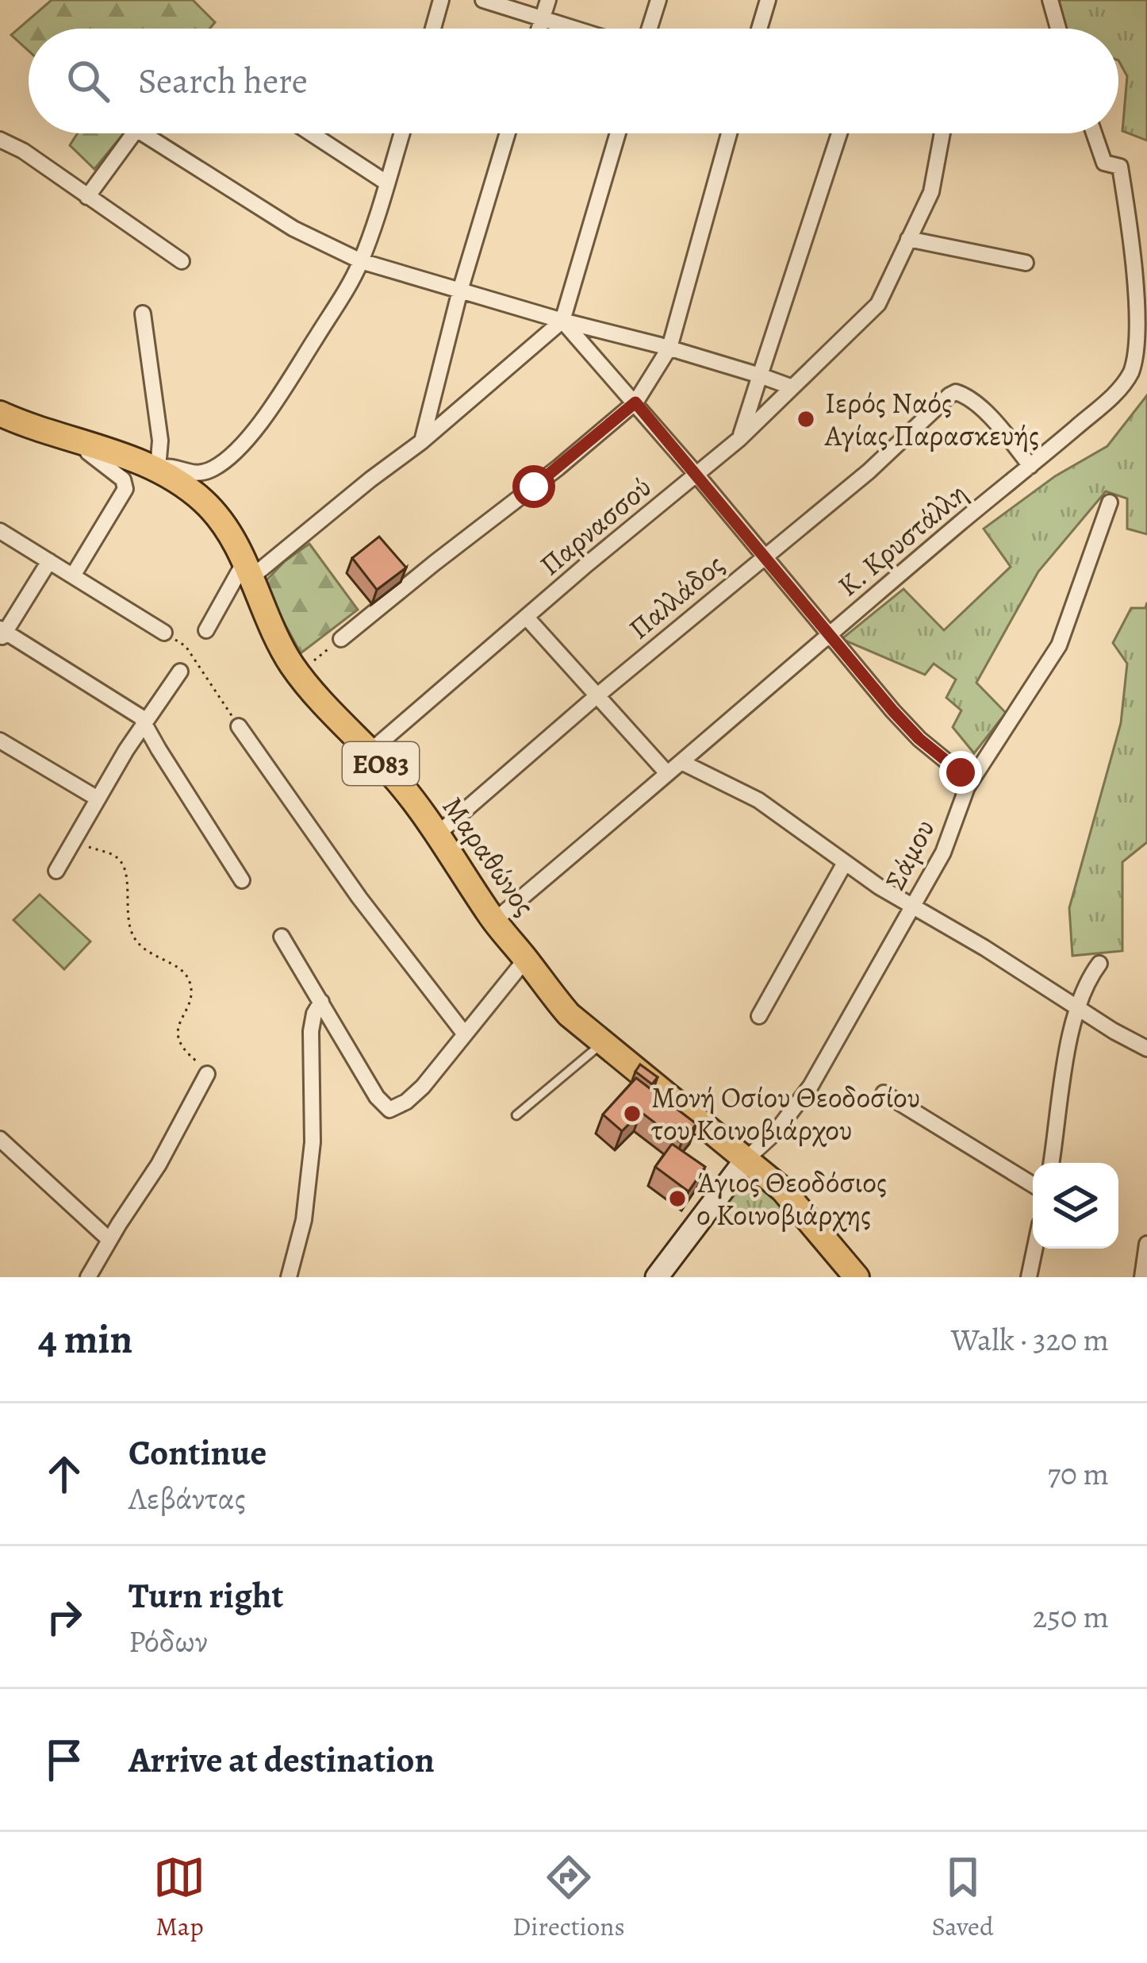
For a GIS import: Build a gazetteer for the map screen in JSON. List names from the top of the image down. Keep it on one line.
{"streets":{"main road":["ΕΟ83","Μαραθώνος"],"street":["Παρνασσού","Κ. Κρυστάλλη","Παλλάδος","Σάμου"]},"crossings":[["Παρνασσού","Μαραθώνος"],["Κ. Κρυστάλλη","Παλλάδος"],["Κ. Κρυστάλλη","Μαραθώνος"],["Παλλάδος","Μαραθώνος"],["Σάμου","Μαραθώνος"]],"places":["Ιερός Ναός Αγίας Παρασκευής","Μονή Οσίου Θεοδοσίου του Κοινοβιάρχου","Άγιος Θεοδόσιος ο Κοινοβιάρχης"],"page":{"search":"Search here","heading":["4 min","Walk · 320 m"],"list":[["Continue","Λεβάντας","70 m"],["Turn right","Ρόδων","250 m"],"Arrive at destination"],"nav":["Map","Directions","Saved"]}}
